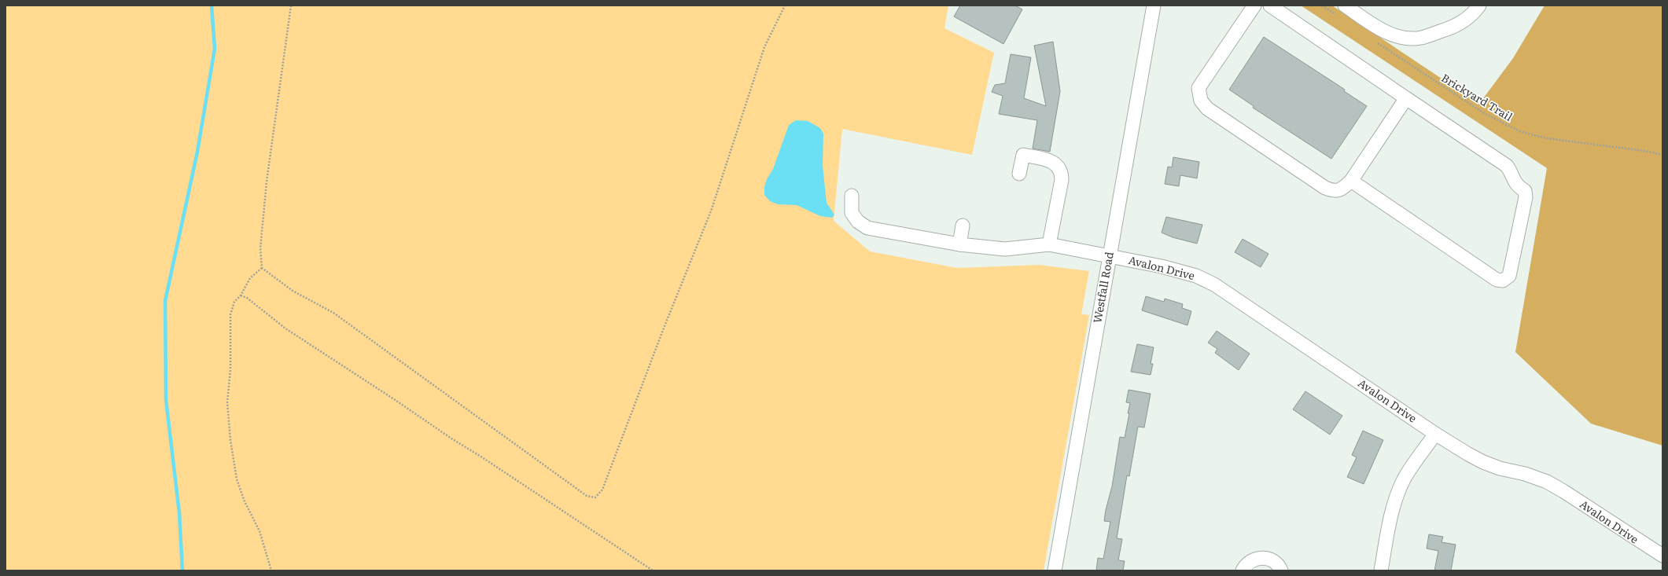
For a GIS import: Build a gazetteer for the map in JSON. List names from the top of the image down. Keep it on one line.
{"streets":{"street":["Avalon Drive","Westfall Road"],"path":["Brickyard Trail"]},"crossings":[["Avalon Drive","Westfall Road"]]}
